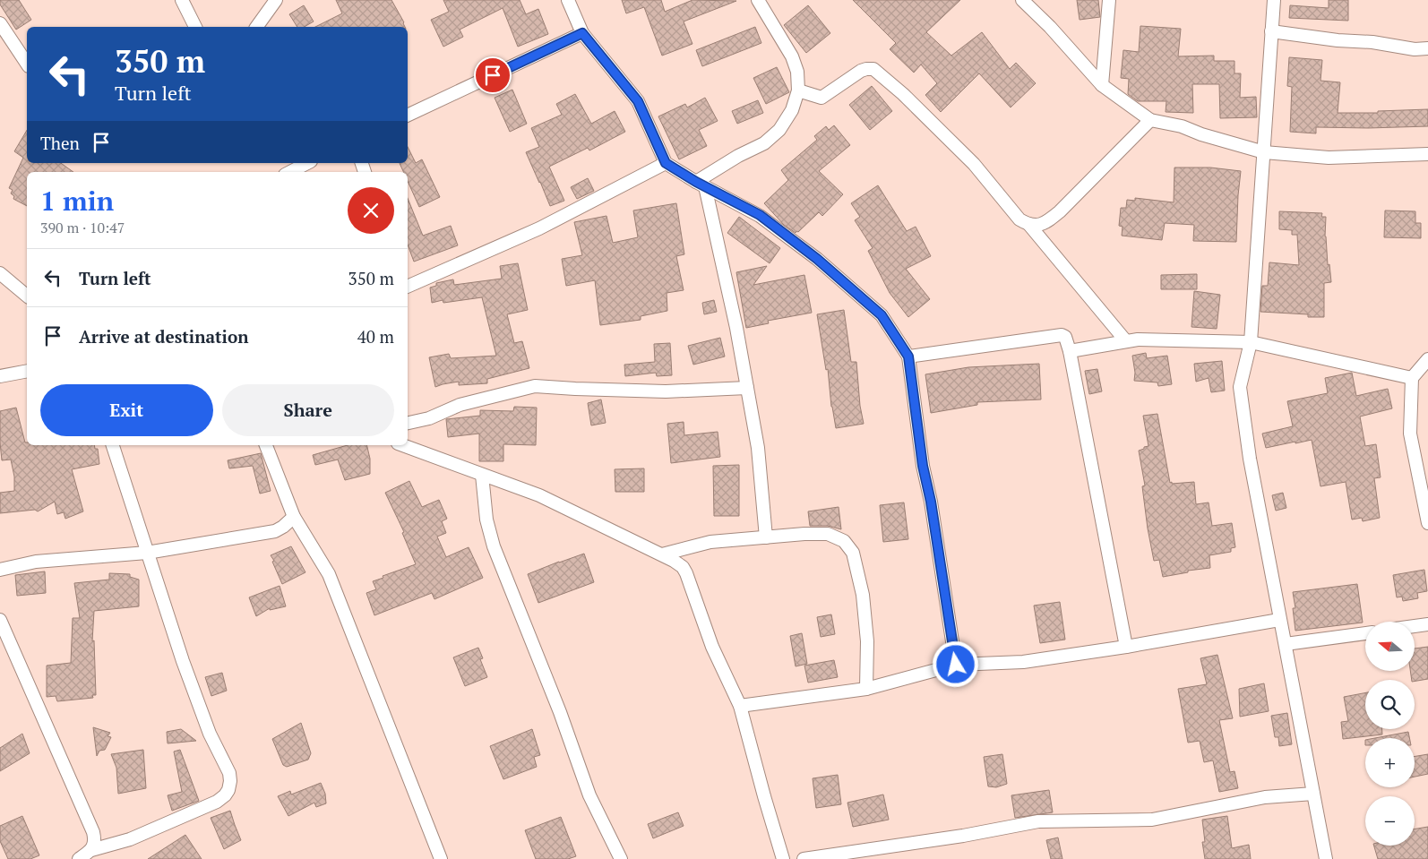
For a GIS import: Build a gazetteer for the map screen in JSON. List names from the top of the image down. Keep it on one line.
{"north":"left","page":{"turn":["350 m","Turn left"],"then":"Then","heading":["1 min","390 m · 10:47"],"list":[{"name":"Turn left","value":"350 m"},{"name":"Arrive at destination","value":"40 m"}],"buttons":["Exit","Share"],"map_buttons":["+","−"]}}
